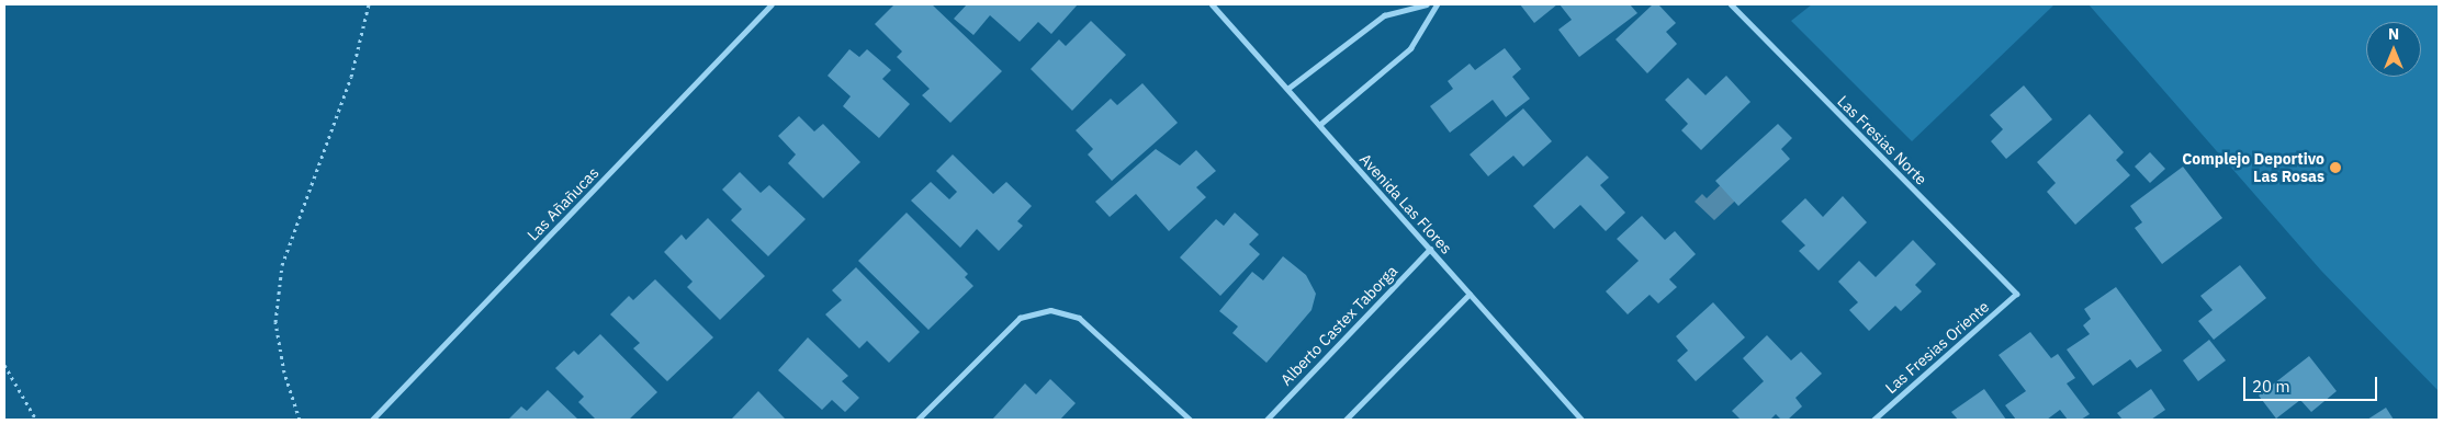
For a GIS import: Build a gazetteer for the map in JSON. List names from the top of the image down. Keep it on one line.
{"streets":{"street":["Las Fresias Norte","Las Añañucas","Avenida Las Flores","Alberto Castex Taborga","Las Fresias Oriente"]},"crossings":[["Las Fresias Norte","Las Fresias Oriente"],["Avenida Las Flores","Alberto Castex Taborga"]],"places":["Complejo Deportivo Las Rosas"],"scale_bar":"20 m","north":"top"}
